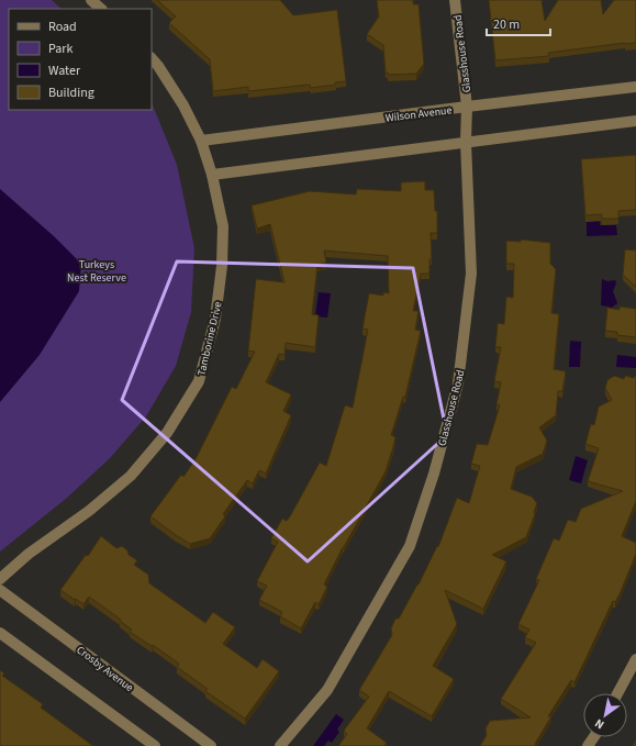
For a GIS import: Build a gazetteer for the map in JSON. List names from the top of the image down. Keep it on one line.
{"streets":{"street":["Glasshouse Road","Wilson Avenue","Tamborine Drive","Crosby Avenue"]},"crossings":[["Glasshouse Road","Wilson Avenue"],["Wilson Avenue","Tamborine Drive"]],"parks":["Turkeys Nest Reserve"],"legend":["Road","Park","Water","Building"],"scale_bar":"20 m","north":"bottom left"}
